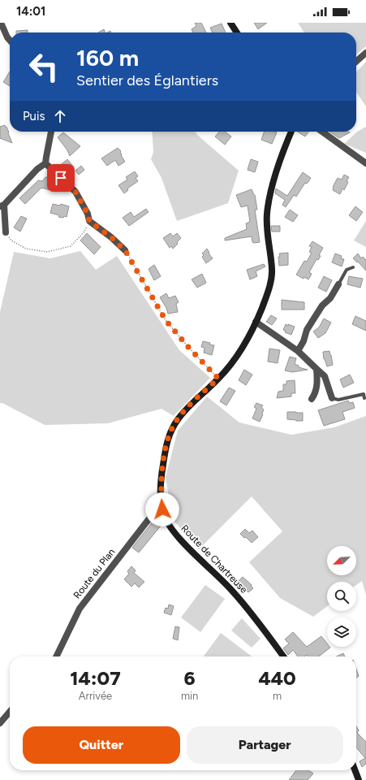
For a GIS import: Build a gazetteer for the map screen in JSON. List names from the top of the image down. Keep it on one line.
{"streets":{"main road":["Route de Chartreuse"],"street":["Route du Plan"]},"crossings":[["Route de Chartreuse","Route du Plan"]],"north":"bottom left","page":{"status":"14:01","turn":["160 m","Sentier des Églantiers"],"then":"Puis","eta":["14:07","Arrivée","6","min","440","m"],"buttons":["Quitter","Partager"]}}
